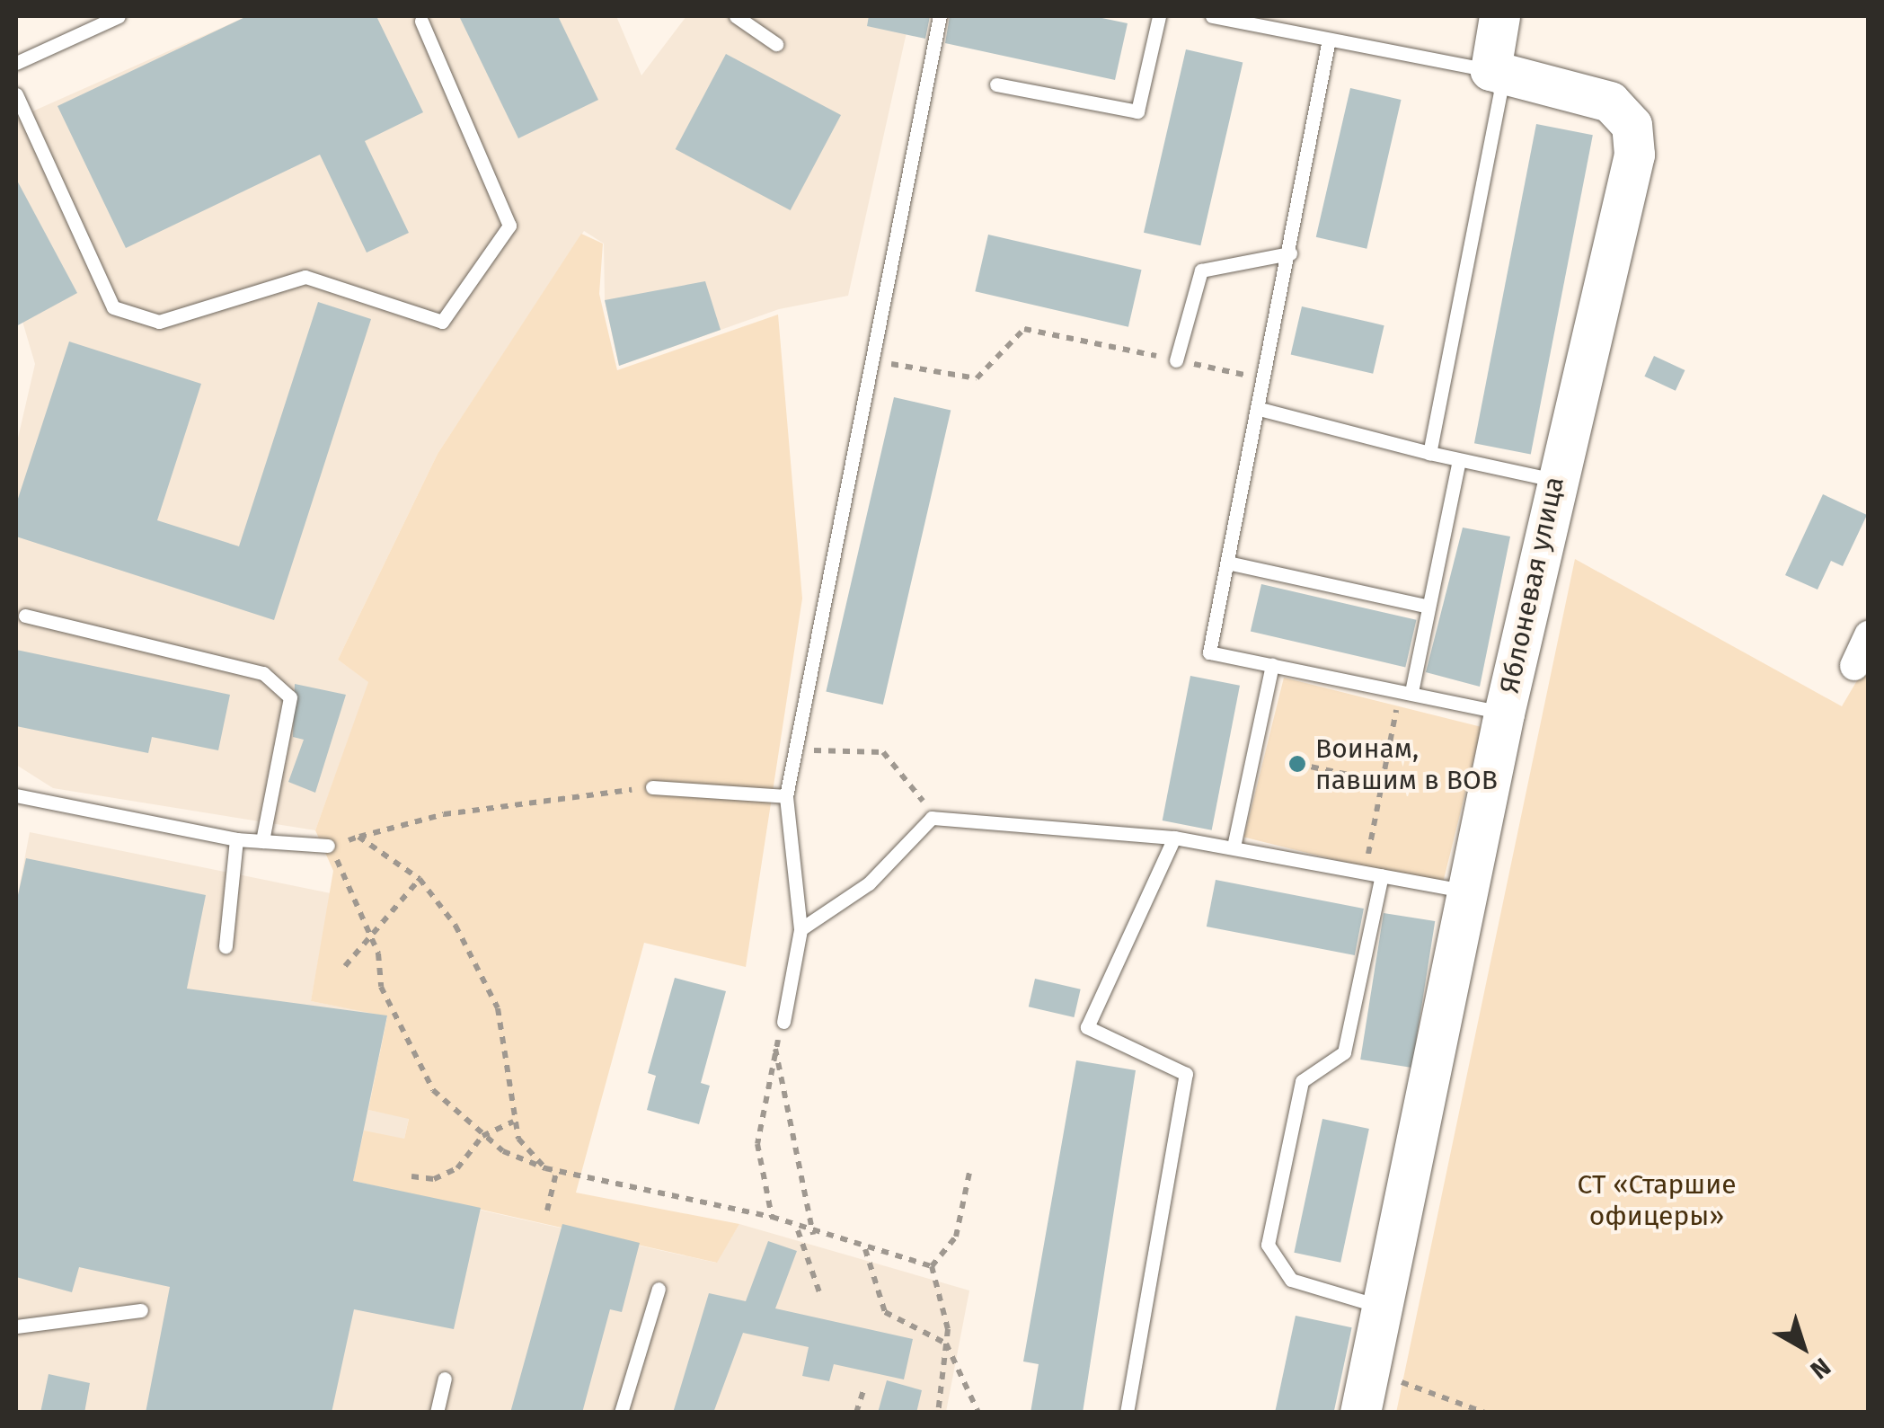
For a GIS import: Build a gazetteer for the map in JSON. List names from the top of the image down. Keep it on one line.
{"streets":{"street":["Яблоневая улица"]},"parks":["СТ «Старшие офицеры»"],"places":["Воинам, павшим в ВОВ"],"north":"bottom right"}
